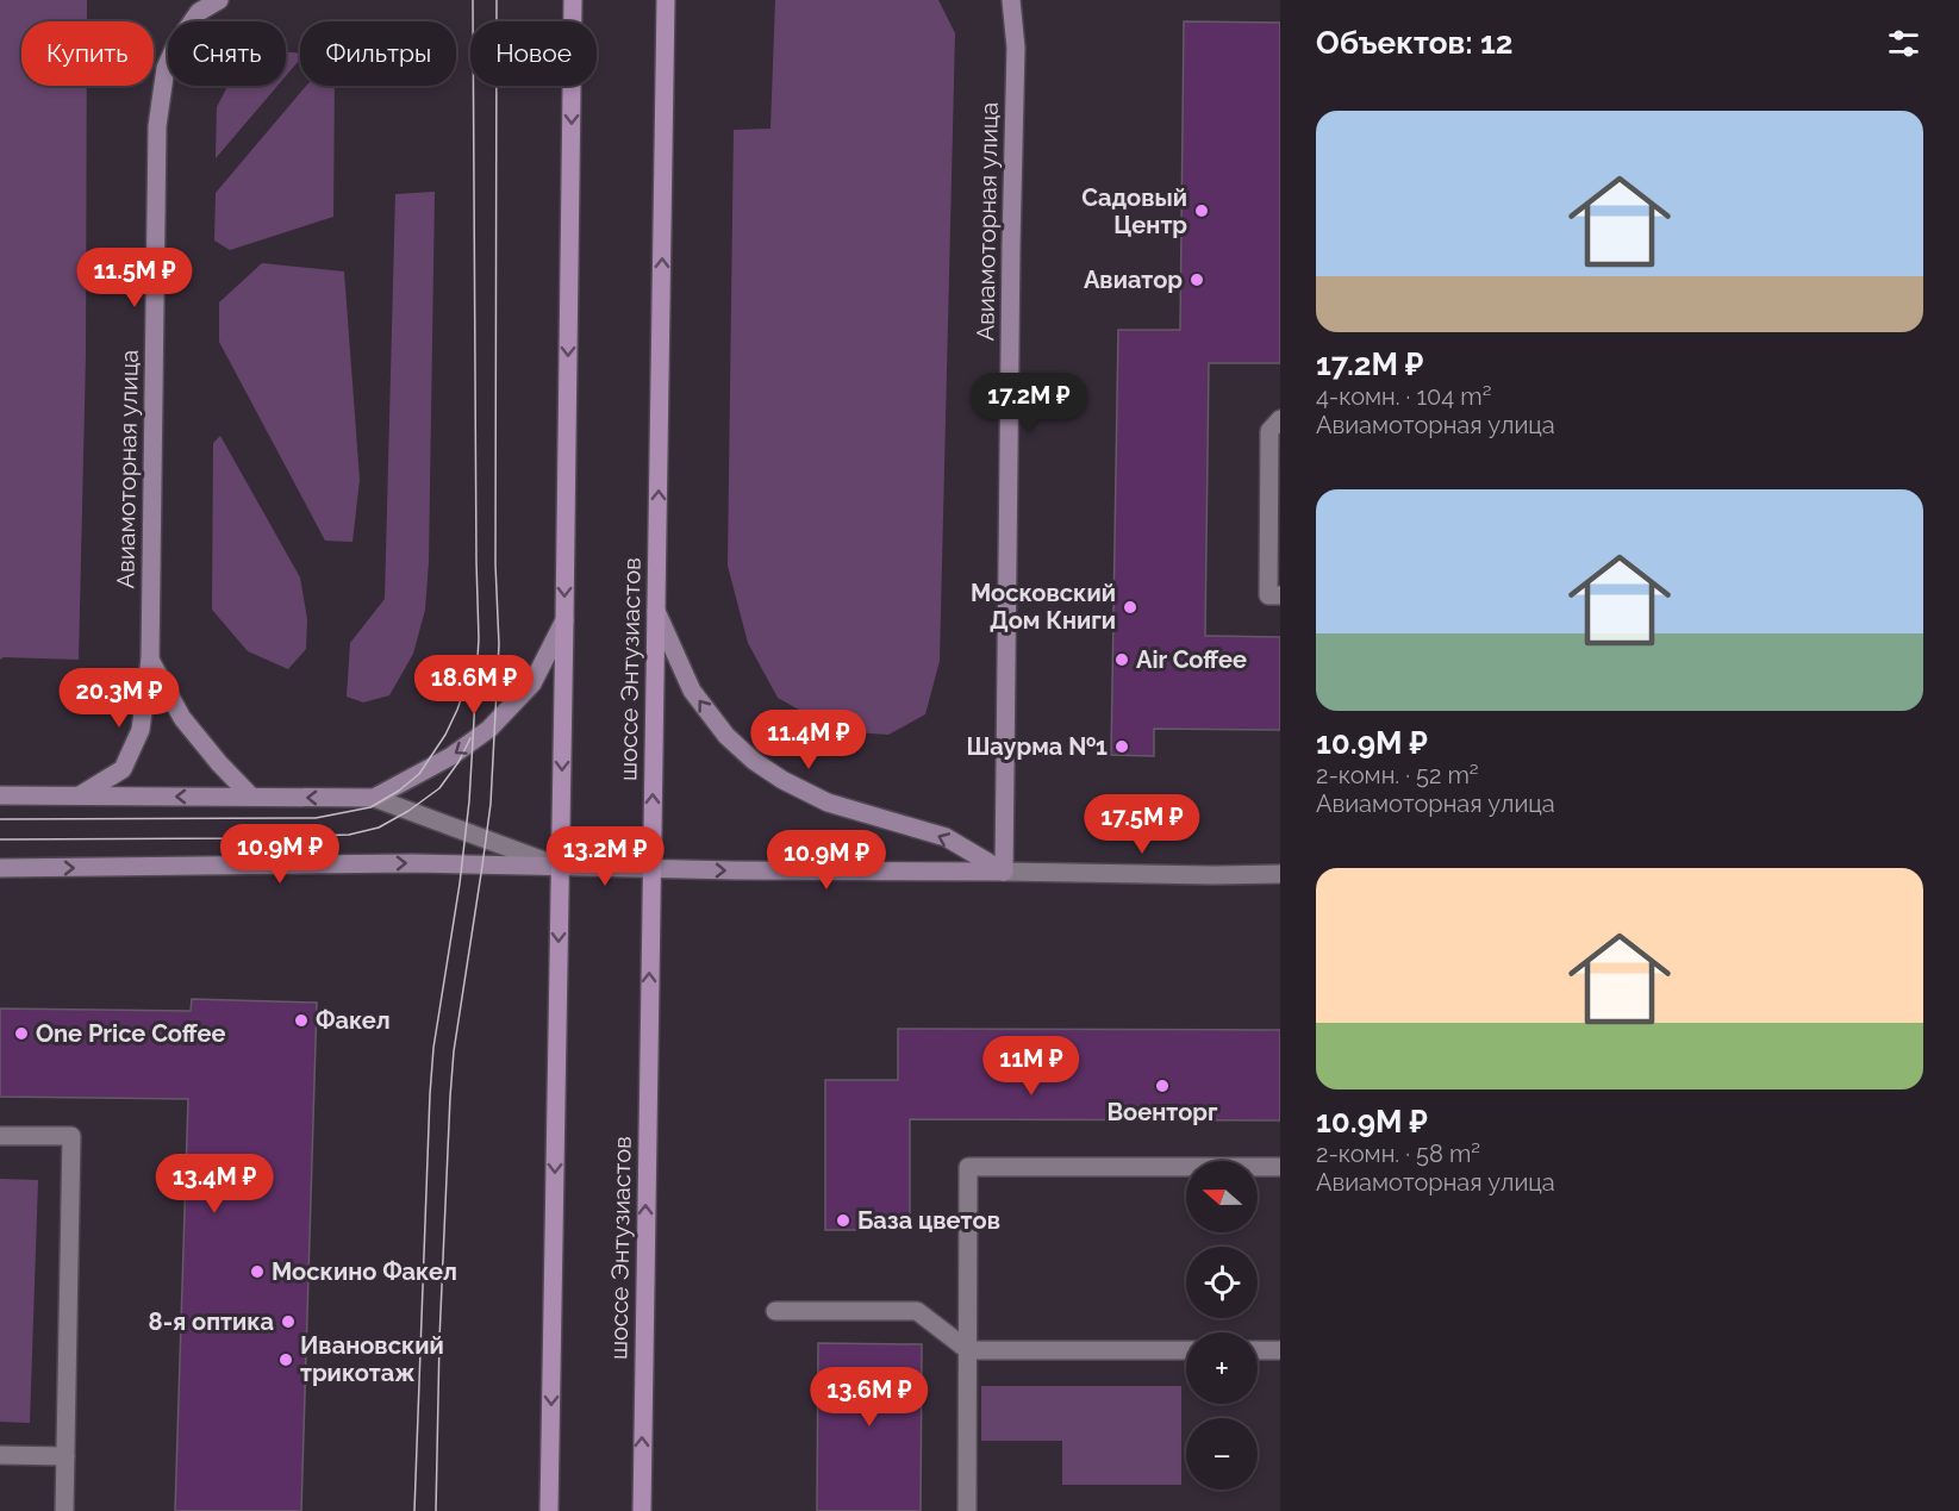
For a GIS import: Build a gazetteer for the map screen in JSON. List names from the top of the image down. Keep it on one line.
{"streets":{"main road":["Авиамоторная улица","шоссе Энтузиастов"]},"places":["Садовый Центр","Авиатор","Московский Дом Книги","Air Coffee","Шаурма №1","Факел","One Price Coffee","Военторг","База цветов","Москино Факел","8-я оптика","Ивановский трикотаж"],"north":"left","page":{"heading":"Объектов: 12","chip":["Купить","Снять","Фильтры","Новое"],"list":[{"name":"17.2M ₽","note":"4-комн. · 104 m² · Авиамоторная улица"},{"name":"10.9M ₽","note":"2-комн. · 52 m² · Авиамоторная улица"},{"name":"10.9M ₽","note":"2-комн. · 58 m² · Авиамоторная улица"}],"price":["11.5M ₽","17.2M ₽","18.6M ₽","20.3M ₽","11.4M ₽","17.5M ₽","10.9M ₽","13.2M ₽","10.9M ₽","11M ₽","13.4M ₽","13.6M ₽"],"map_buttons":["+","−"]}}
